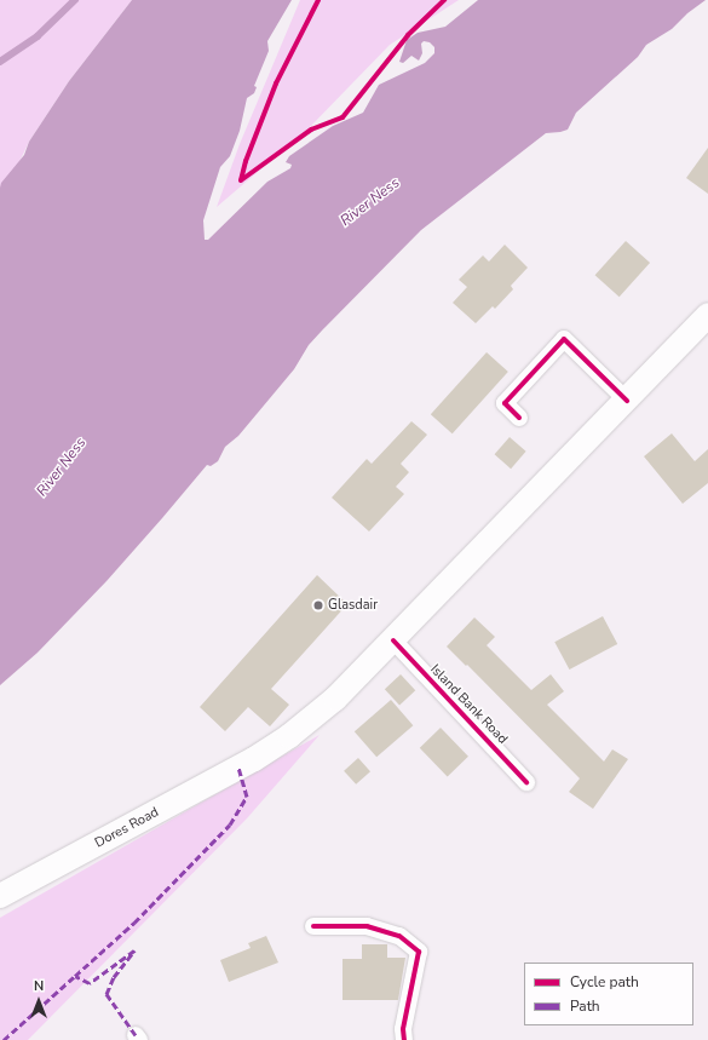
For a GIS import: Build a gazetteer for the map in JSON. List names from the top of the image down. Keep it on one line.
{"streets":{"main road":["Dores Road"],"street":["Island Bank Road"]},"crossings":[["Island Bank Road","Dores Road"]],"water":["River Ness"],"places":["Glasdair"],"legend":["Cycle path","Path"],"north":"top"}
